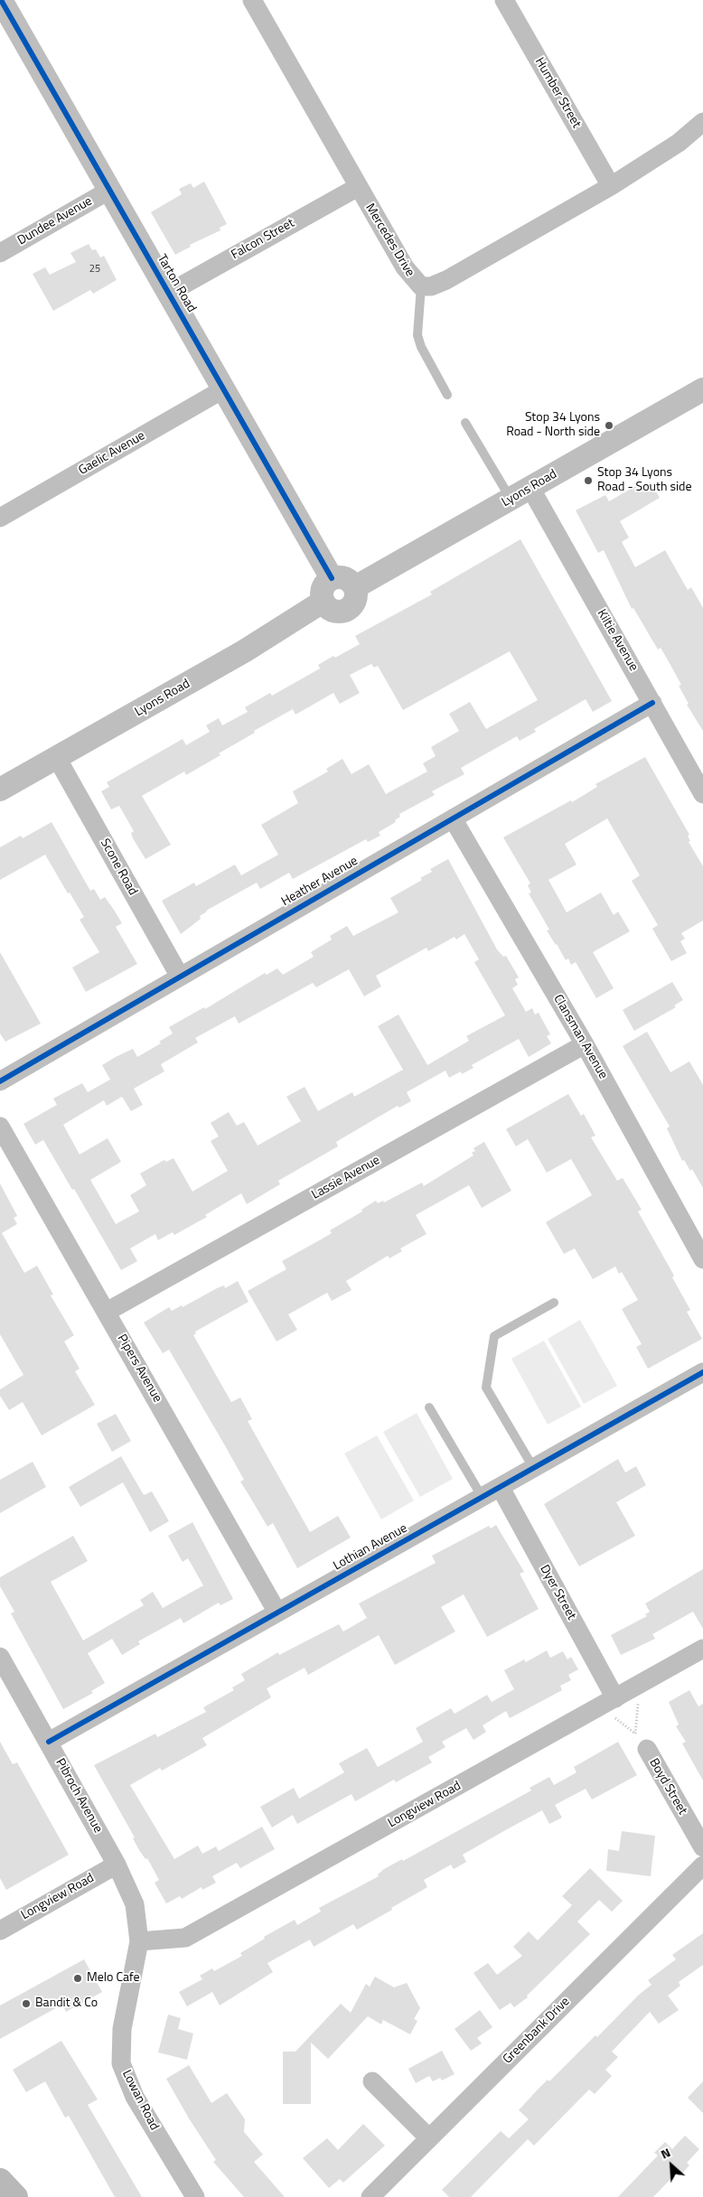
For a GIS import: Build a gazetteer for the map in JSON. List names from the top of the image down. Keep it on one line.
{"streets":{"street":["Humber Street","Dundee Avenue","Falcon Street","Mercedes Drive","Tarton Road","Gaelic Avenue","Lyons Road","Kiltie Avenue","Scone Road","Heather Avenue","Clansman Avenue","Lassie Avenue","Pipers Avenue","Lothian Avenue","Dyer Street","Boyd Street","Pibroch Avenue","Longview Road","Greenbank Drive","Lowan Road"]},"crossings":[["Humber Street","Mercedes Drive"],["Dundee Avenue","Tarton Road"],["Falcon Street","Mercedes Drive"],["Falcon Street","Tarton Road"],["Tarton Road","Gaelic Avenue"],["Tarton Road","Lyons Road"],["Lyons Road","Kiltie Avenue"],["Lyons Road","Scone Road"],["Kiltie Avenue","Heather Avenue"],["Scone Road","Heather Avenue"],["Heather Avenue","Clansman Avenue"],["Clansman Avenue","Lassie Avenue"],["Lassie Avenue","Pipers Avenue"],["Pipers Avenue","Lothian Avenue"],["Lothian Avenue","Dyer Street"],["Lothian Avenue","Pibroch Avenue"],["Dyer Street","Longview Road"],["Pibroch Avenue","Longview Road"],["Pibroch Avenue","Lowan Road"],["Longview Road","Lowan Road"]],"places":["Stop 34 Lyons Road - North side","Stop 34 Lyons Road - South side","Melo Cafe","Bandit & Co"],"house_numbers":["25"],"north":"top left"}
